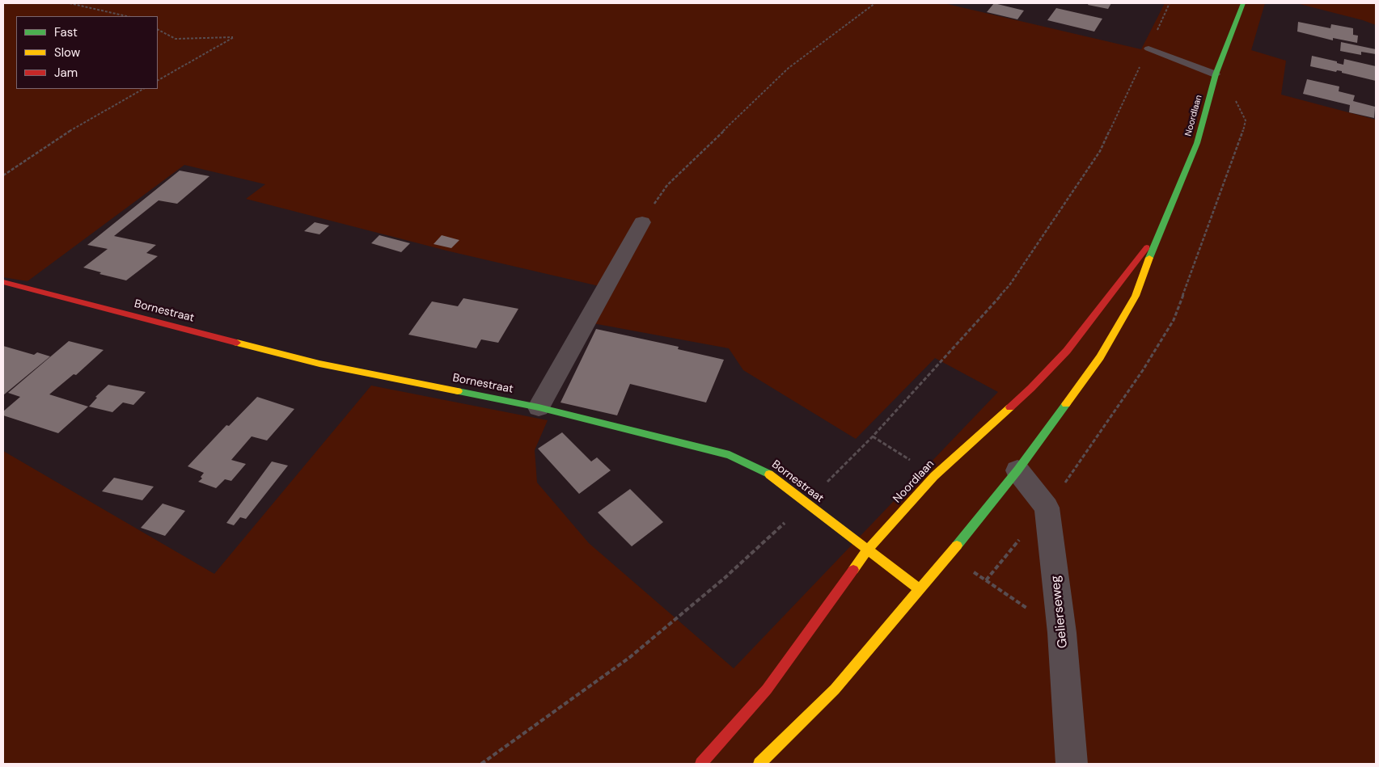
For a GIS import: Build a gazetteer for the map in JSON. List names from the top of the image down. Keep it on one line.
{"streets":{"main road":["Noordlaan","Bornestraat"],"street":["Gelierseweg"]},"crossings":[["Noordlaan","Bornestraat"],["Noordlaan","Gelierseweg"]],"legend":["Fast","Slow","Jam"]}
